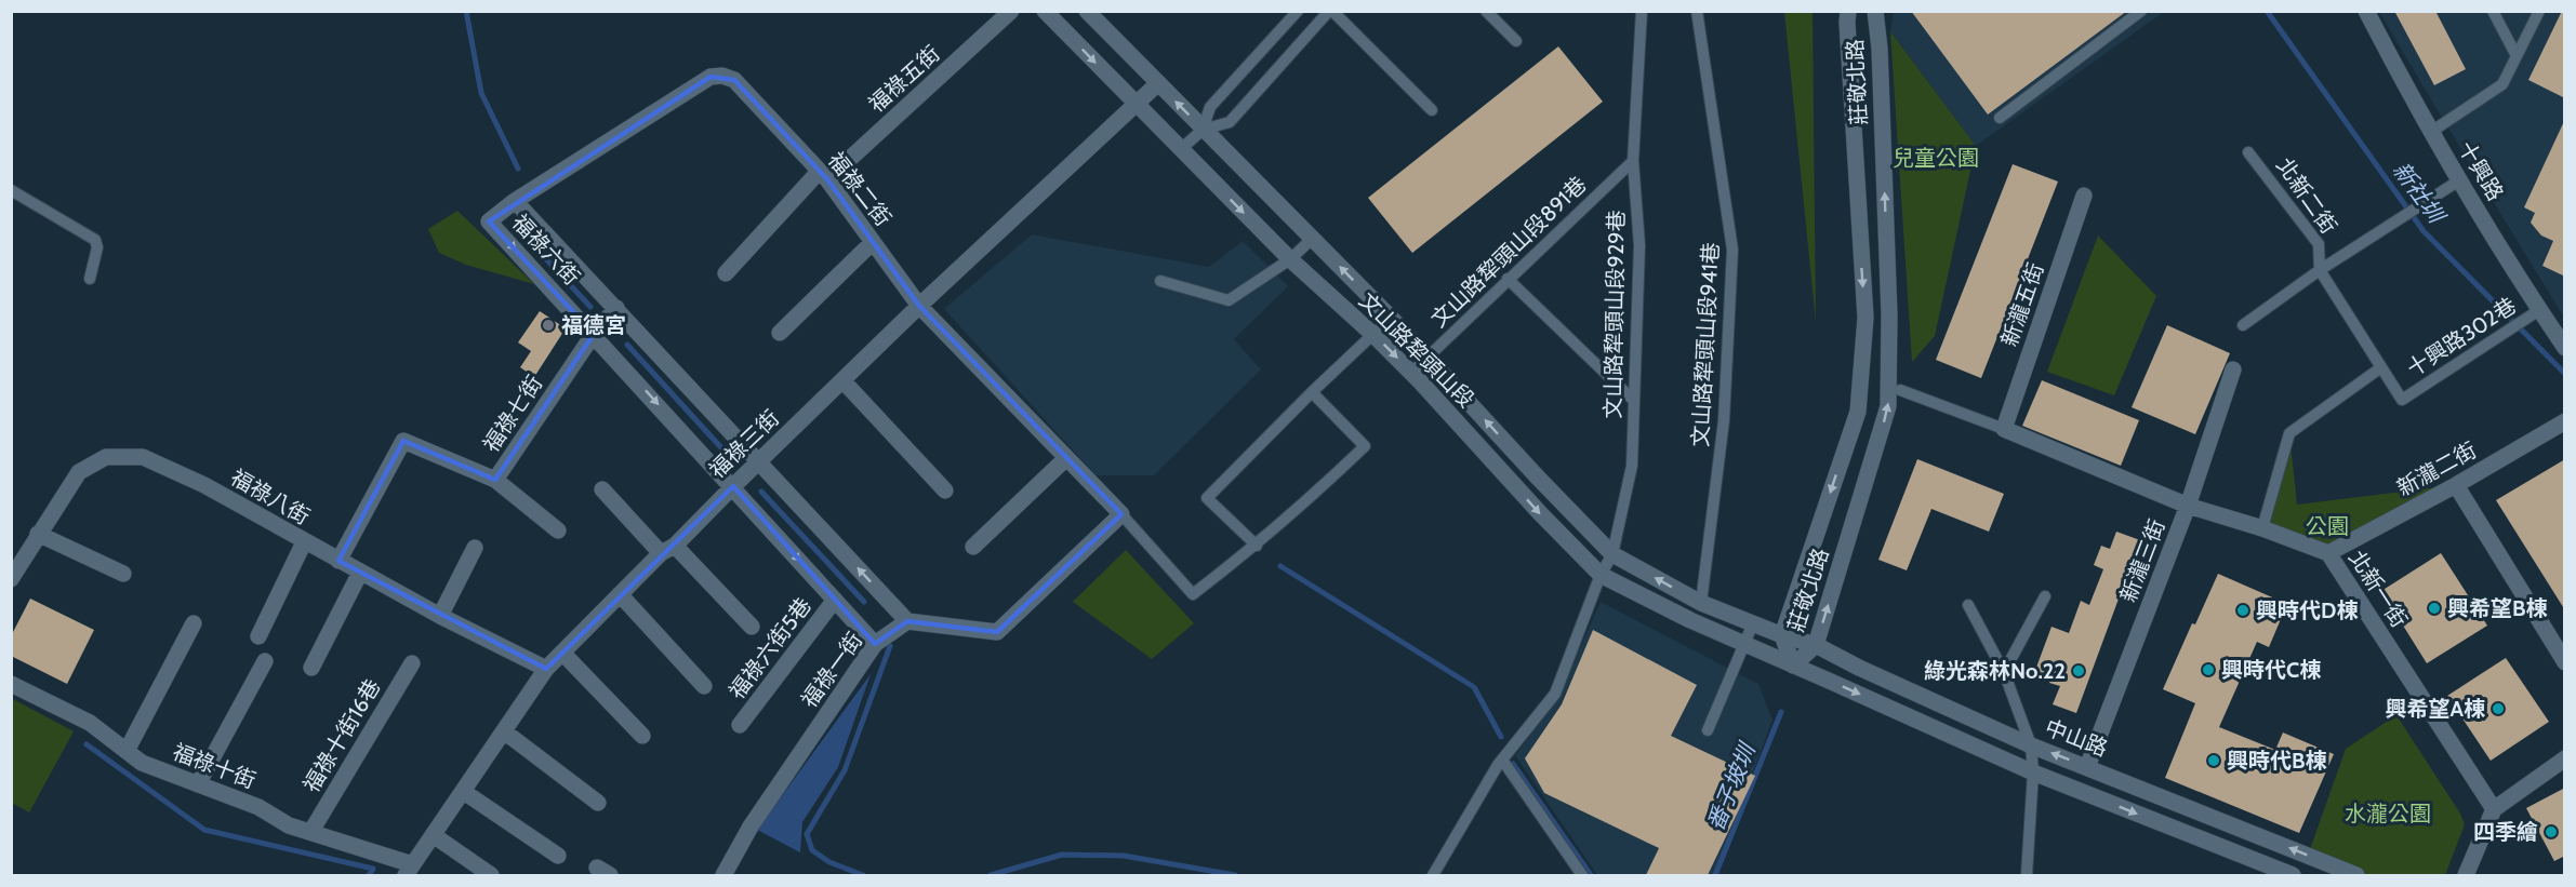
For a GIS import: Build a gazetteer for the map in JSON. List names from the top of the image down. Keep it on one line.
{"streets":{"street":["福祿五街","莊敬北路","十興路","福祿二街","福祿六街","新瀧五街","文山路犂頭山段","福祿七街","福祿三街","新瀧二街","福祿八街","新瀧三街","北新一街","福祿六街5巷","福祿一街","福祿十街16巷","中山路","福祿十街"],"lane":["北新二街","文山路犂頭山段891巷","文山路犂頭山段929巷","十興路302巷","文山路犂頭山段941巷"]},"crossings":[["福祿五街","福祿二街"],["莊敬北路","文山路犂頭山段"],["莊敬北路","中山路"],["十興路","十興路302巷"],["福祿二街","福祿六街"],["福祿二街","福祿三街"],["北新二街","十興路302巷"],["福祿六街","福祿七街"],["福祿六街","福祿三街"],["福祿六街","福祿六街5巷"],["福祿六街","福祿一街"],["文山路犂頭山段891巷","文山路犂頭山段929巷"],["文山路犂頭山段891巷","文山路犂頭山段"],["新瀧五街","北新一街"],["文山路犂頭山段929巷","文山路犂頭山段"],["十興路302巷","北新一街"],["文山路犂頭山段941巷","文山路犂頭山段"],["文山路犂頭山段","福祿三街"],["文山路犂頭山段","中山路"],["福祿七街","福祿八街"],["福祿三街","福祿八街"],["福祿三街","福祿十街"],["新瀧二街","北新一街"],["新瀧三街","北新一街"],["新瀧三街","中山路"],["福祿十街16巷","福祿十街"]],"water":["新社圳","番子坡圳"],"parks":["兒童公園","公園","水瀧公園"],"places":["福德宮","興希望B棟","興時代D棟","興時代C棟","綠光森林No.22","興希望A棟","興時代B棟","四季繪"]}
